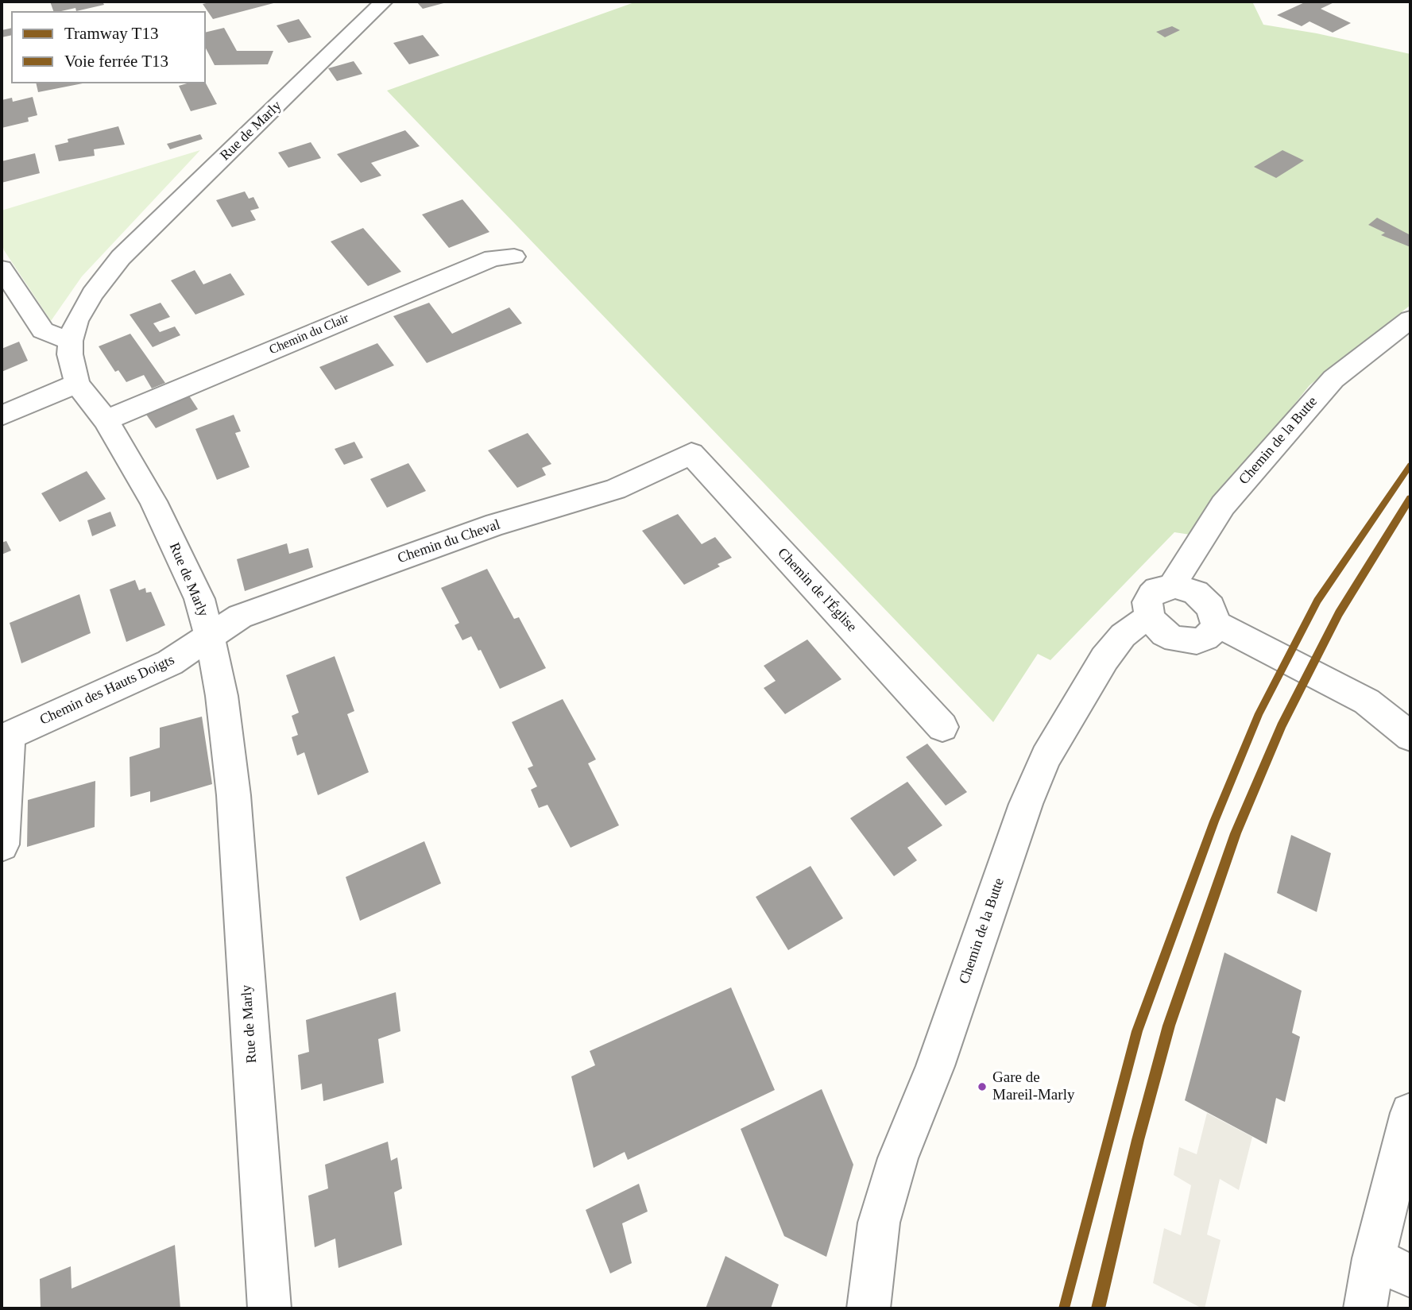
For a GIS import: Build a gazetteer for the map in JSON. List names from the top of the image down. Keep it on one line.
{"streets":{"street":["Rue de Marly","Chemin du Clair","Chemin de la Butte","Chemin du Cheval","Chemin de l'Église","Chemin des Hauts Doigts"]},"crossings":[["Rue de Marly","Chemin du Clair"],["Rue de Marly","Chemin du Cheval"],["Rue de Marly","Chemin des Hauts Doigts"],["Chemin du Cheval","Chemin de l'Église"],["Chemin du Cheval","Chemin des Hauts Doigts"]],"places":["Gare de Mareil-Marly"],"lines":["tram line T13","rail line T13"],"legend":["Tramway T13","Voie ferrée T13"]}
